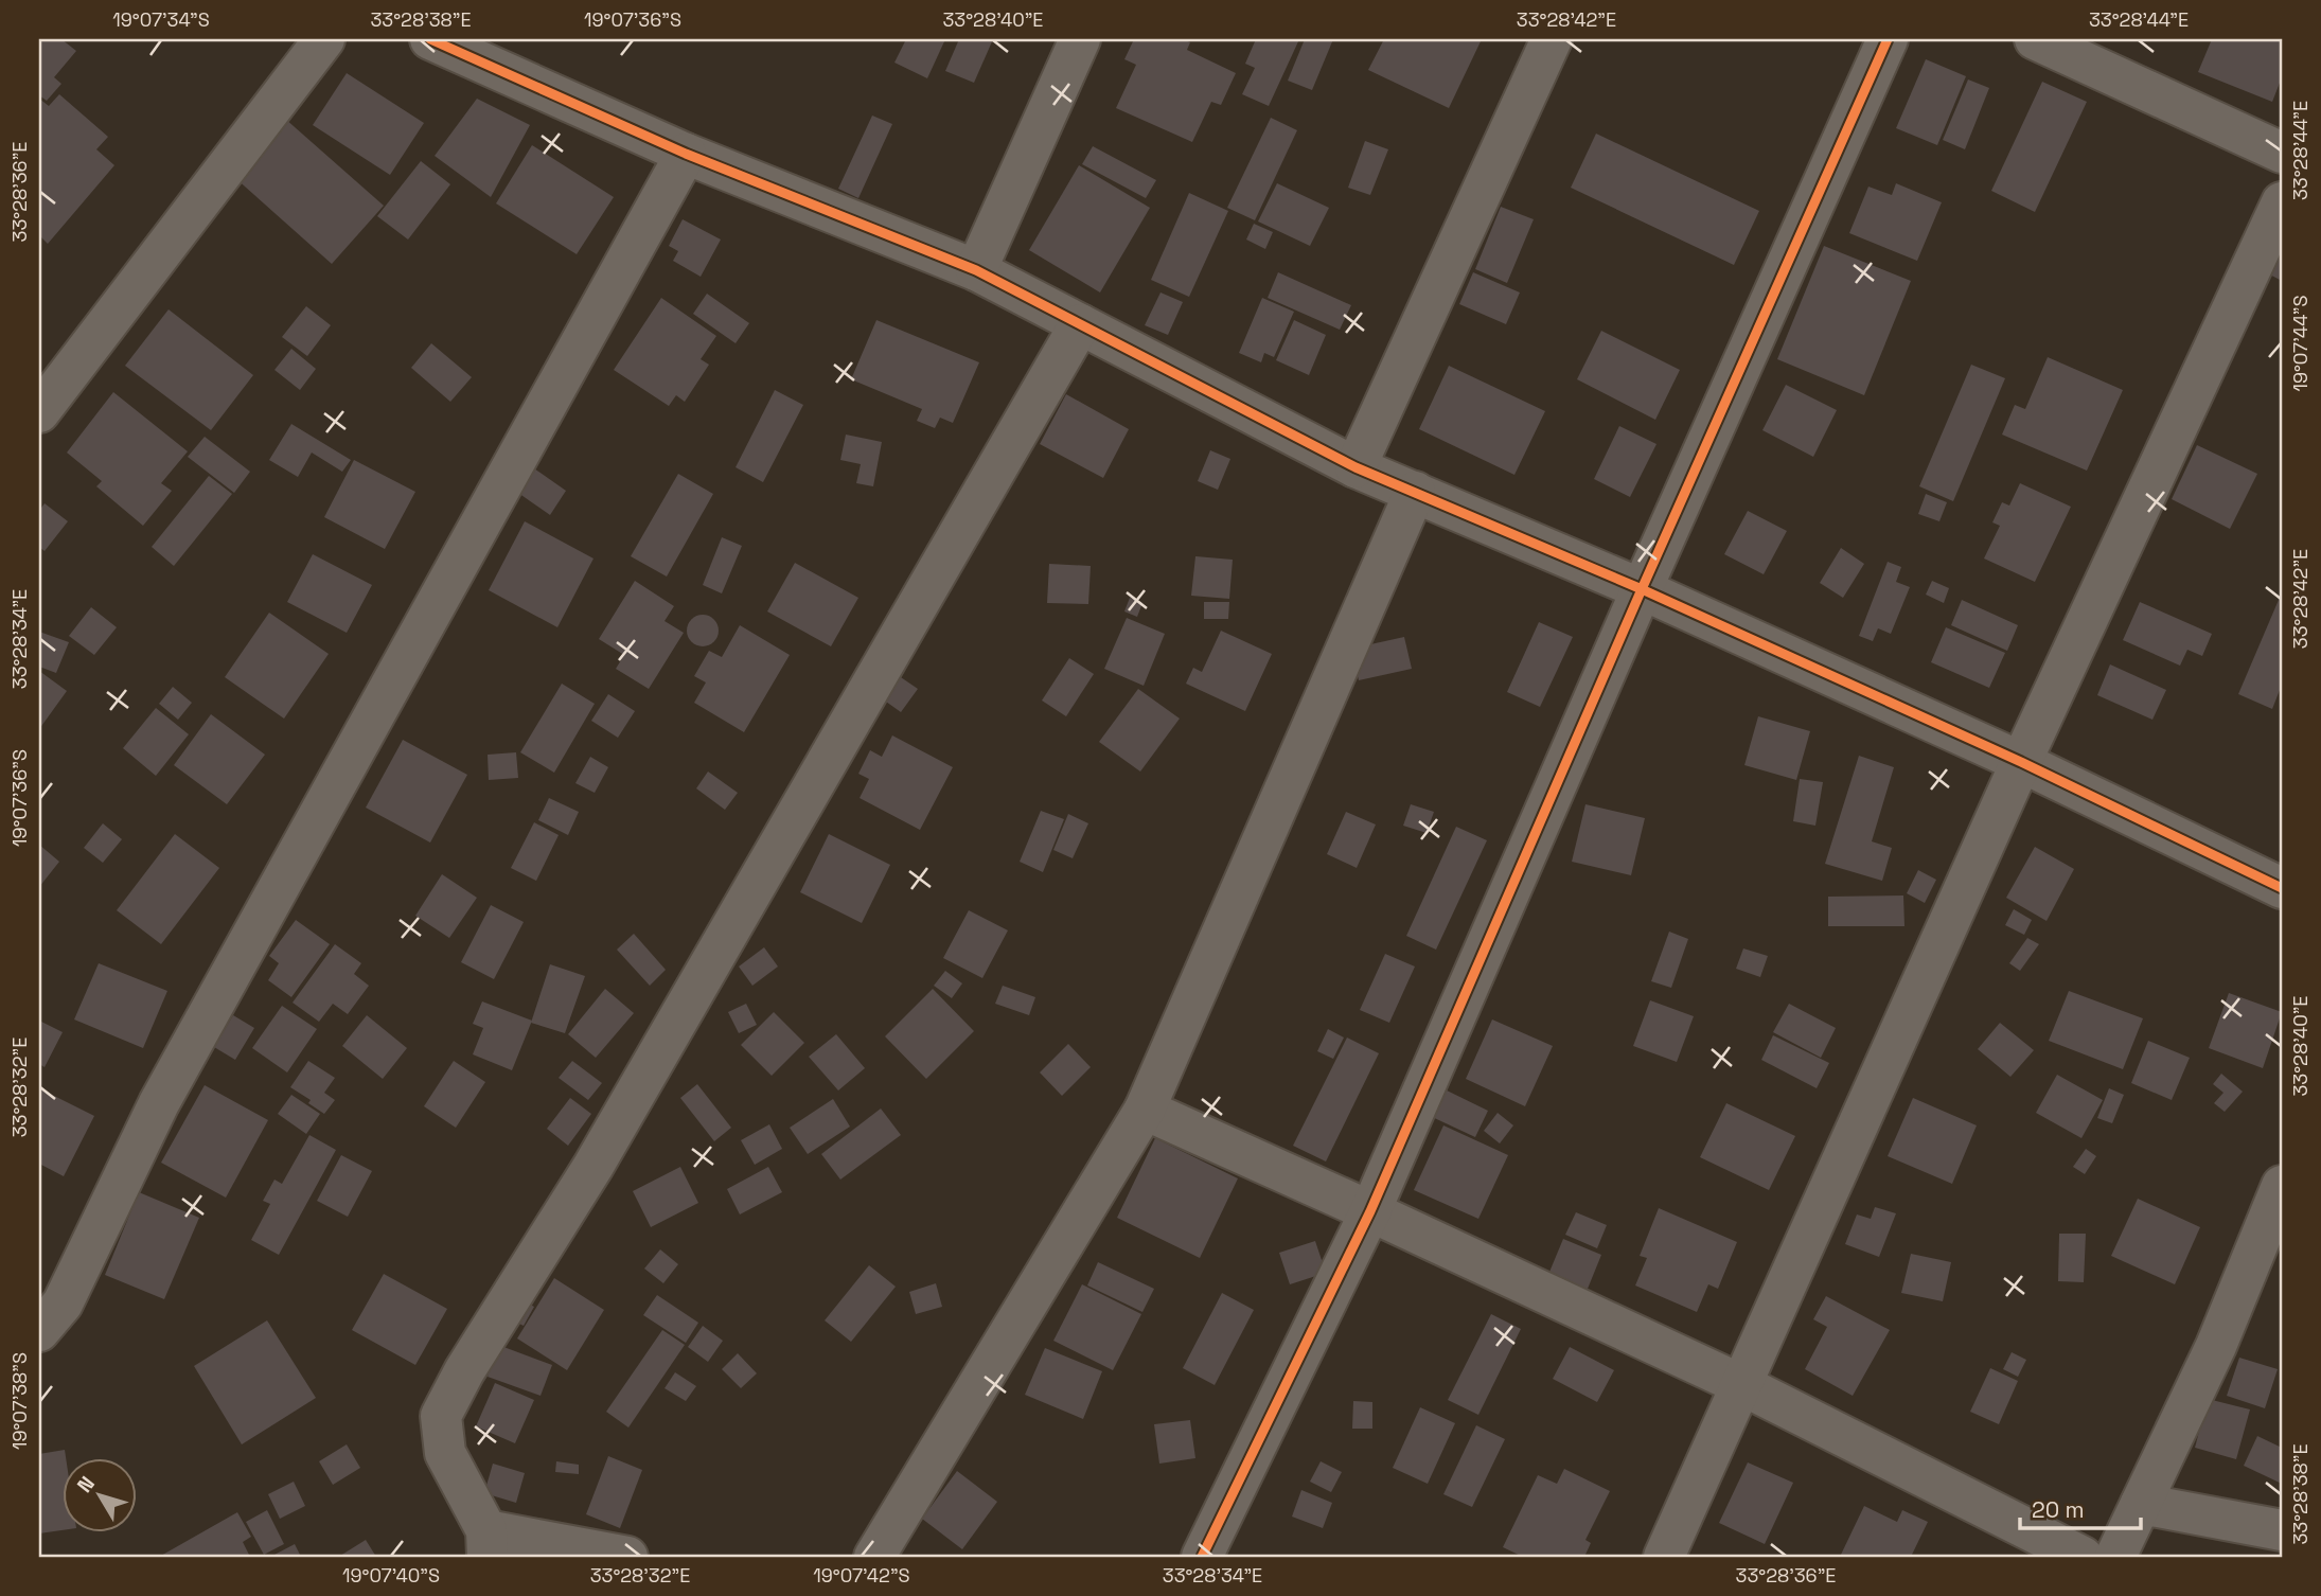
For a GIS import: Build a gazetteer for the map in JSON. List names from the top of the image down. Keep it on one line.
{"scale_bar":"20 m","north":"top left","coordinates":["19°07'34\"S","33°28'38\"E","19°07'36\"S","33°28'40\"E","33°28'42\"E","33°28'44\"E","33°28'36\"E","19°07'44\"S","33°28'34\"E","33°28'32\"E","19°07'38\"S","19°07'40\"S","19°07'42\"S"]}
